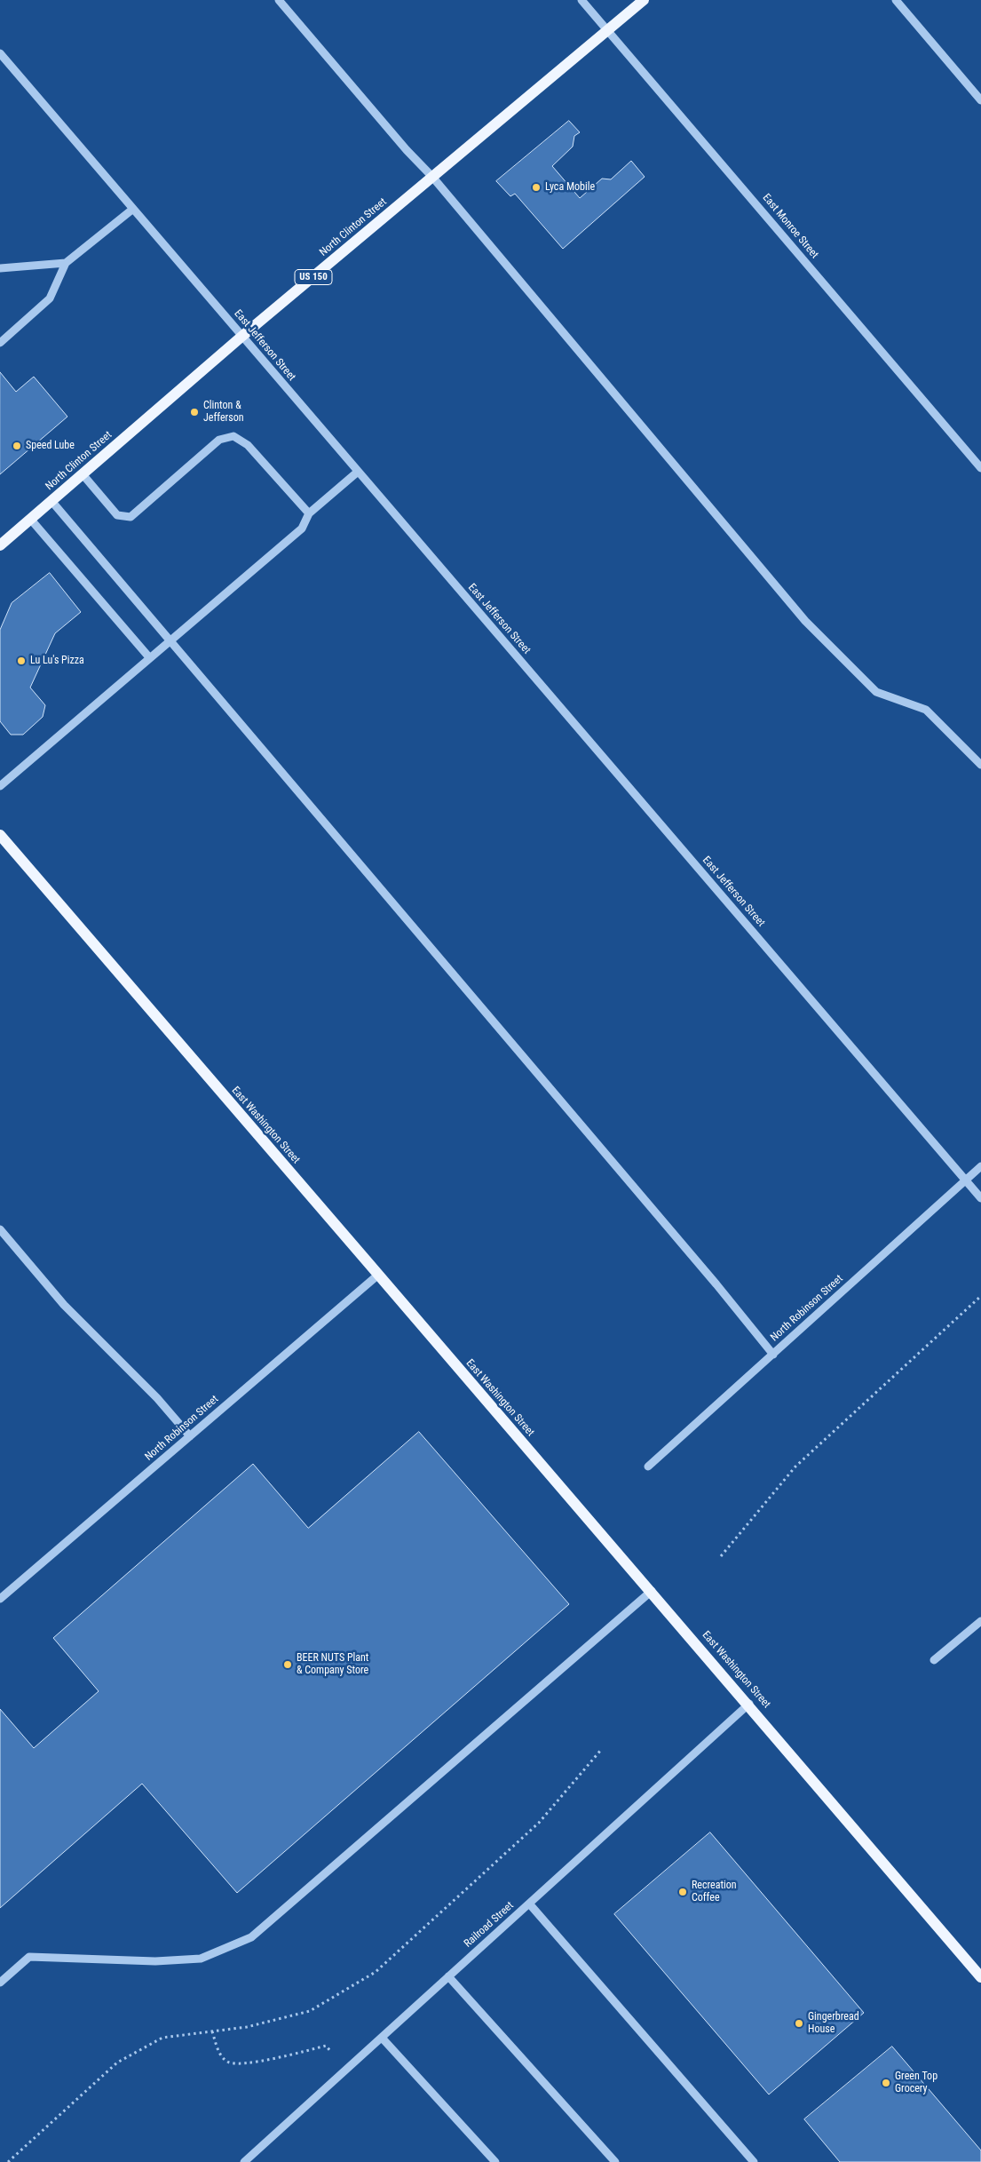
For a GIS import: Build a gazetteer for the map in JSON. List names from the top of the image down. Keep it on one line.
{"streets":{"main road":["North Clinton Street","US 150","East Washington Street"],"street":["East Monroe Street","East Jefferson Street","North Robinson Street","Railroad Street"]},"crossings":[["East Monroe Street","North Clinton Street"],["North Clinton Street","East Jefferson Street"],["East Jefferson Street","North Robinson Street"],["East Washington Street","North Robinson Street"],["East Washington Street","Railroad Street"]],"places":["Lyca Mobile","Clinton & Jefferson","Speed Lube","Lu Lu's Pizza","BEER NUTS Plant & Company Store","Recreation Coffee","Gingerbread House","Green Top Grocery"]}
